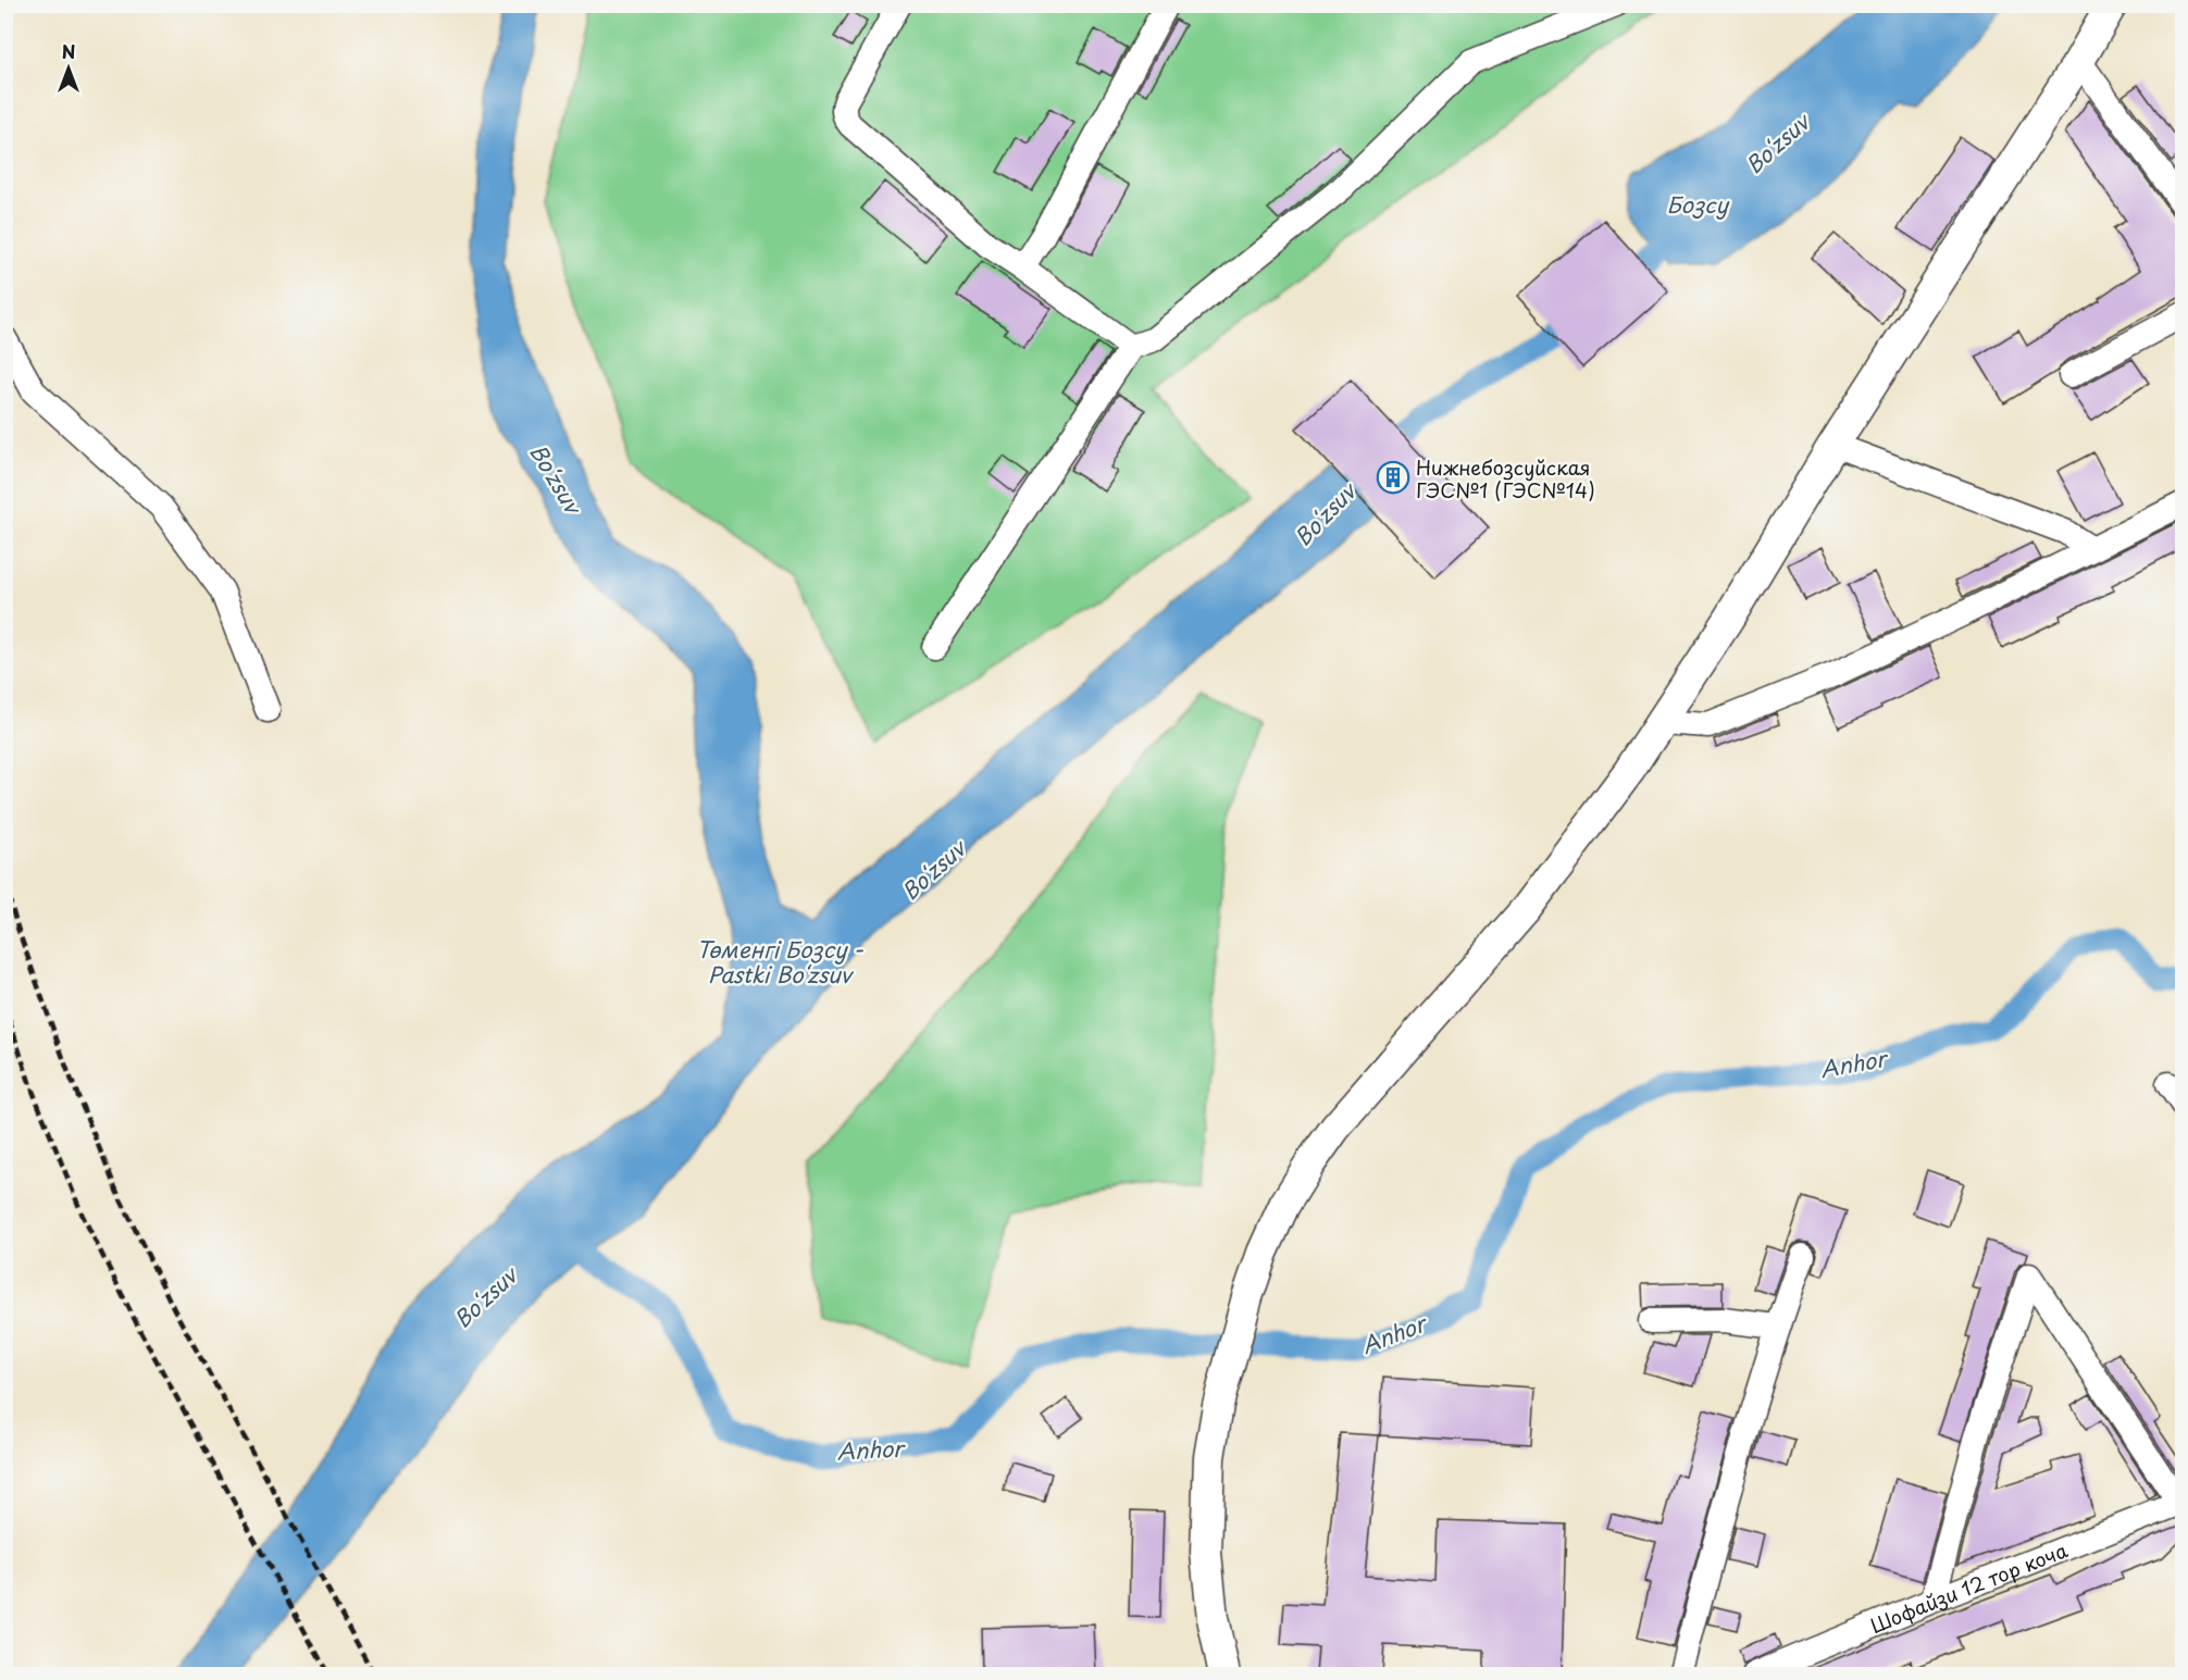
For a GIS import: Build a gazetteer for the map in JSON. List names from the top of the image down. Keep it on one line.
{"streets":{"street":["Шофайзи 12 тор коча"]},"water":["Boʻzsuv","Бозсу","Төменгі Бозсу - Pastki Boʻzsuv","Anhor"],"places":{"building":["Нижнебозсуйская ГЭС№1 (ГЭС№14)"]},"north":"top"}
